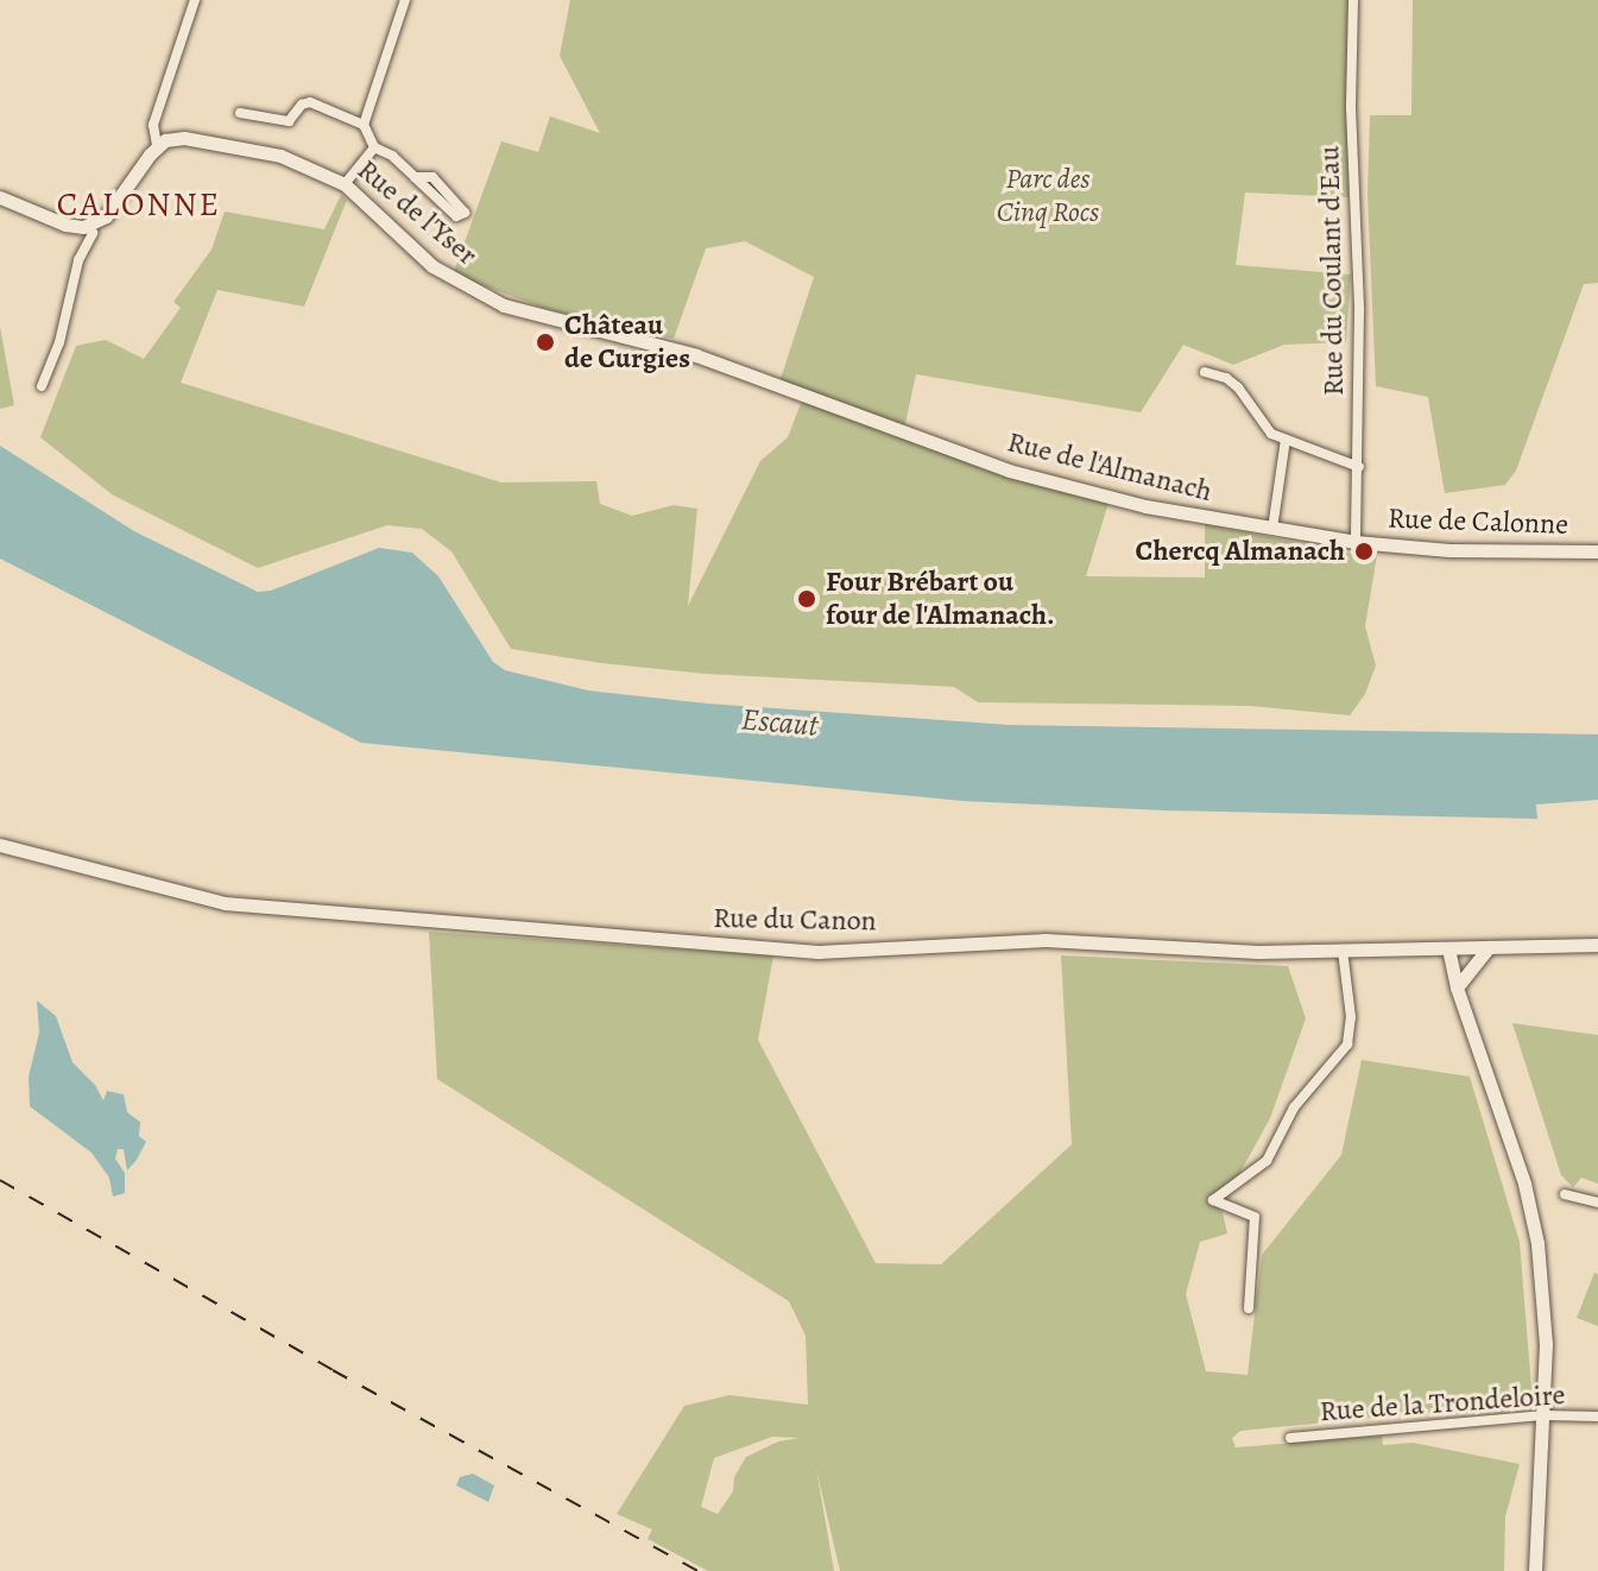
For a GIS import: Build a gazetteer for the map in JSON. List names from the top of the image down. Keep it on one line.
{"streets":{"main road":["Rue de l'Yser","Rue de l'Almanach","Rue de Calonne","Rue du Canon"],"street":["Rue du Coulant d'Eau","Rue de la Trondeloire"]},"crossings":[["Rue de l'Yser","Rue de l'Almanach"],["Rue du Coulant d'Eau","Rue de l'Almanach"],["Rue du Coulant d'Eau","Rue de Calonne"],["Rue de l'Almanach","Rue de Calonne"]],"districts":["CALONNE"],"water":["Escaut"],"parks":["Parc des Cinq Rocs"],"places":["Château de Curgies","Chercq Almanach","Four Brébart ou four de l'Almanach."]}
